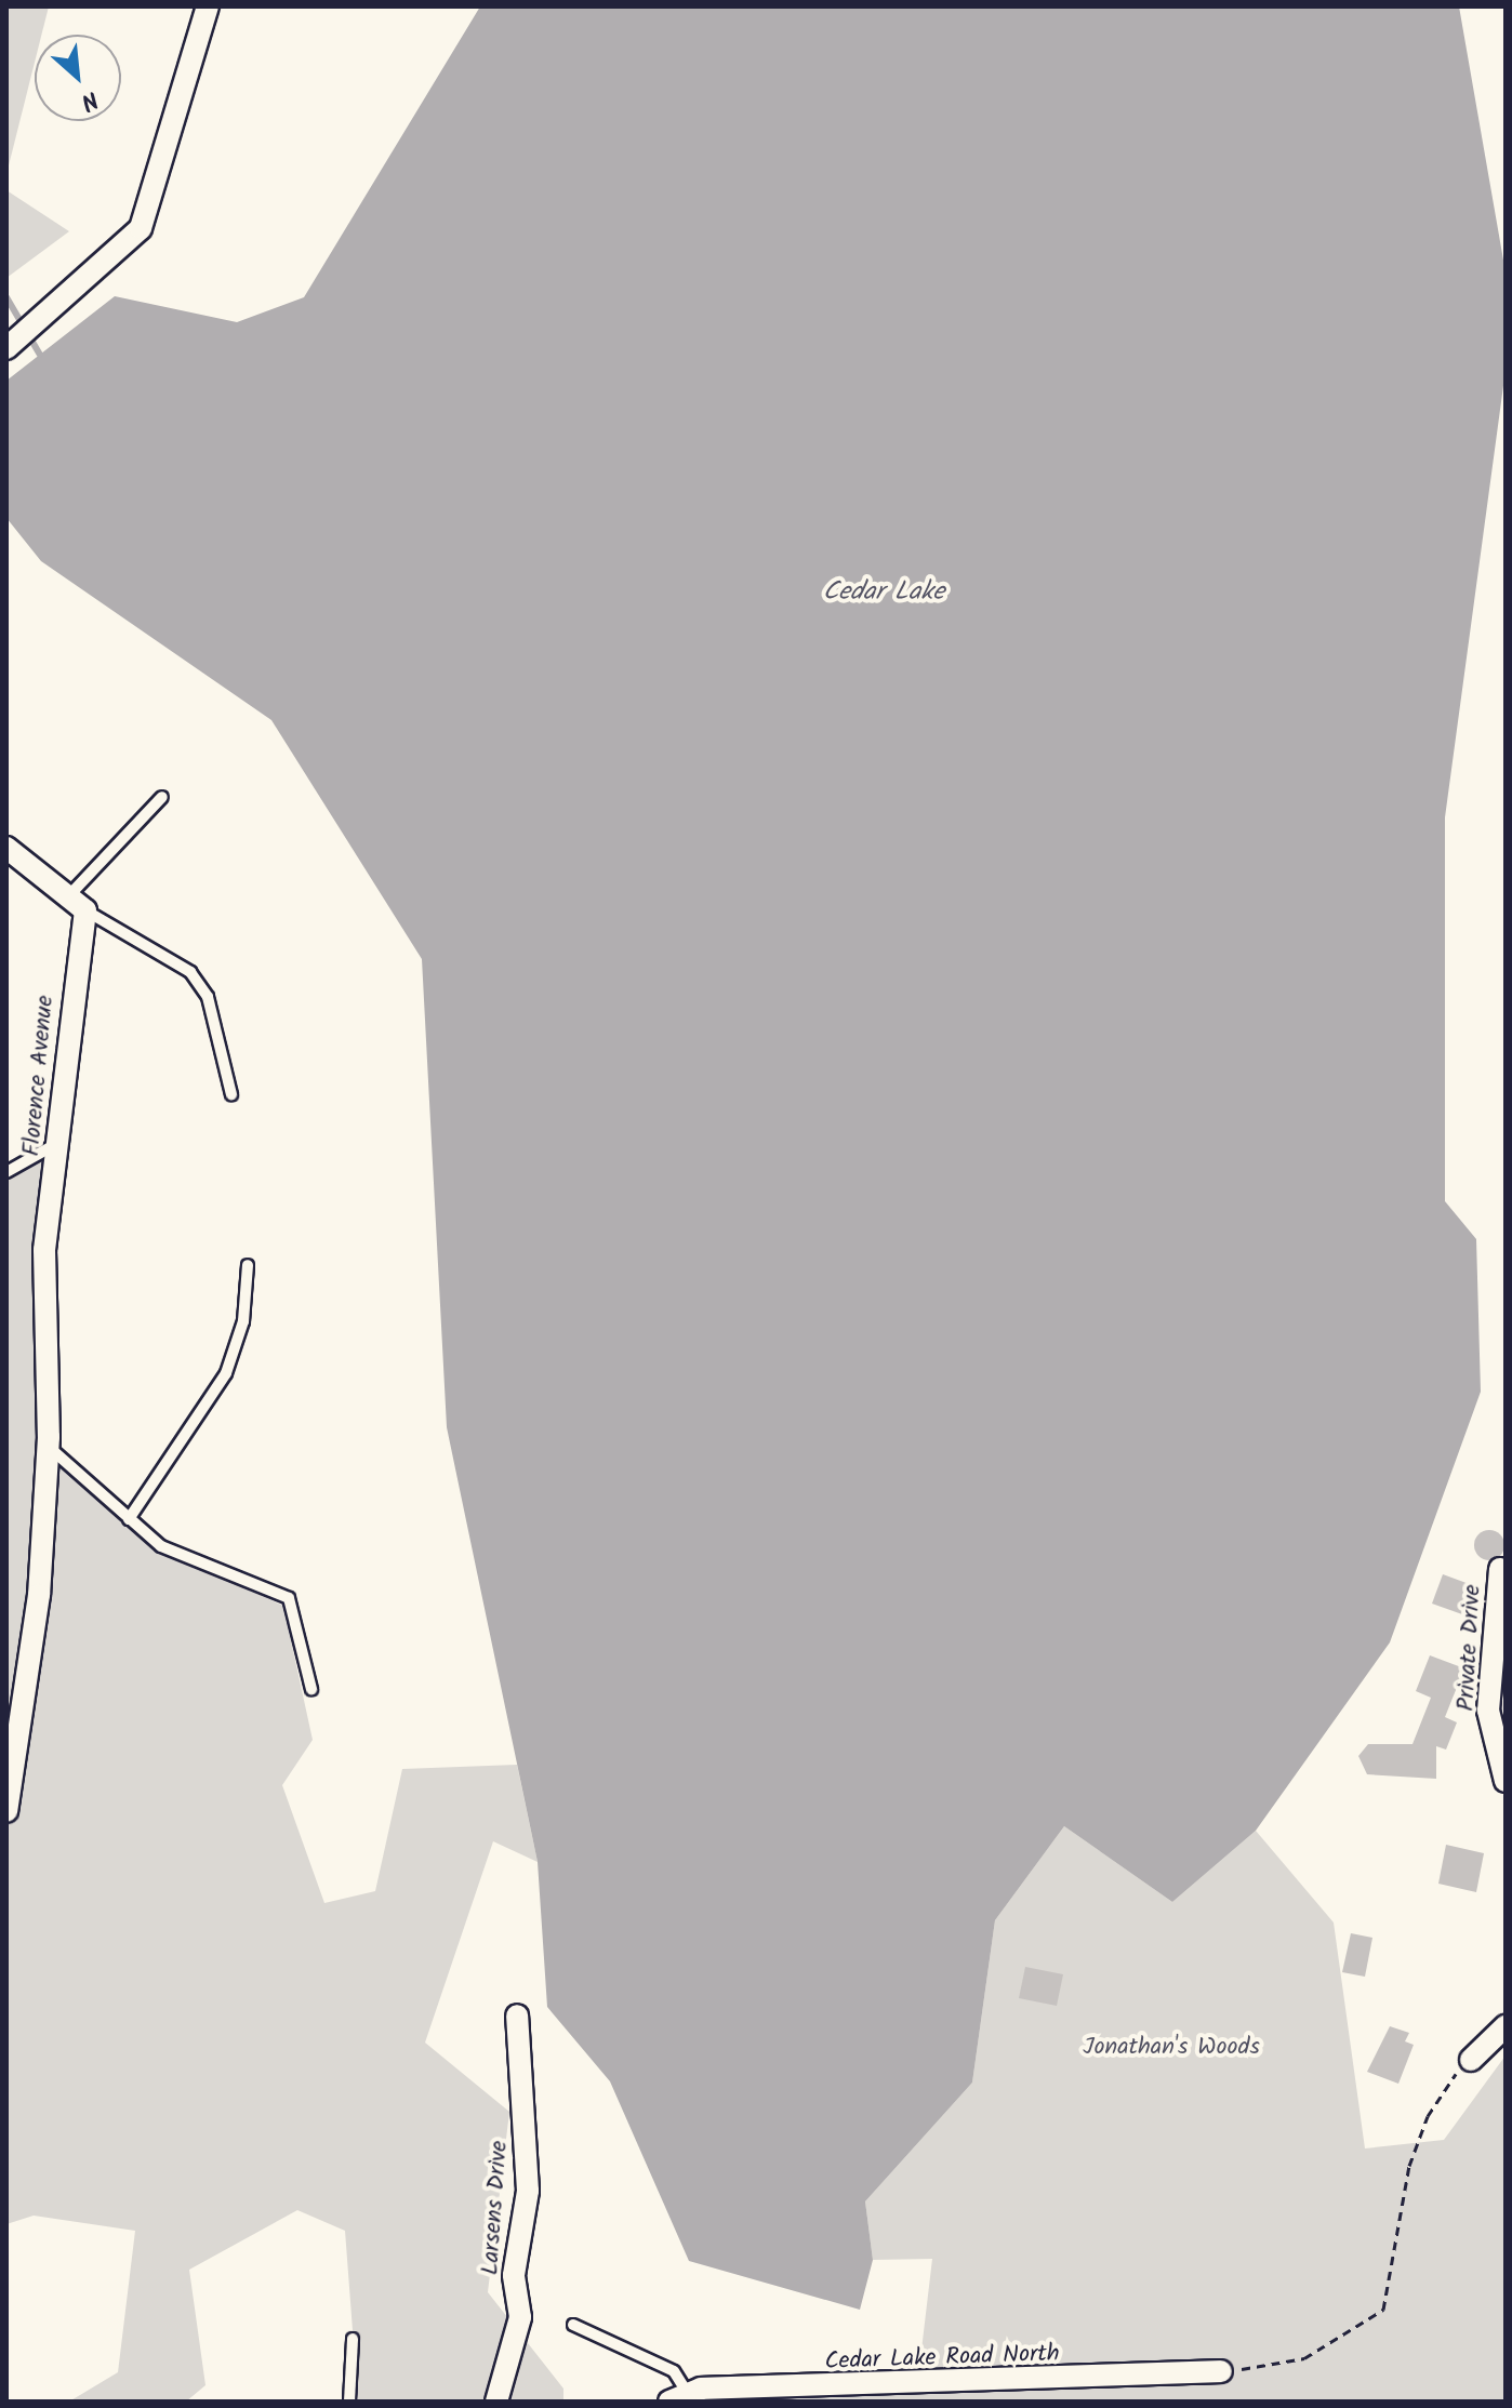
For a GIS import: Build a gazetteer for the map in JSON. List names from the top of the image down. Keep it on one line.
{"streets":{"street":["Florence Avenue","Private Drive","Larsens Drive","Cedar Lake Road North"]},"water":["Cedar Lake"],"parks":["Jonathan's Woods"],"north":"bottom right"}
